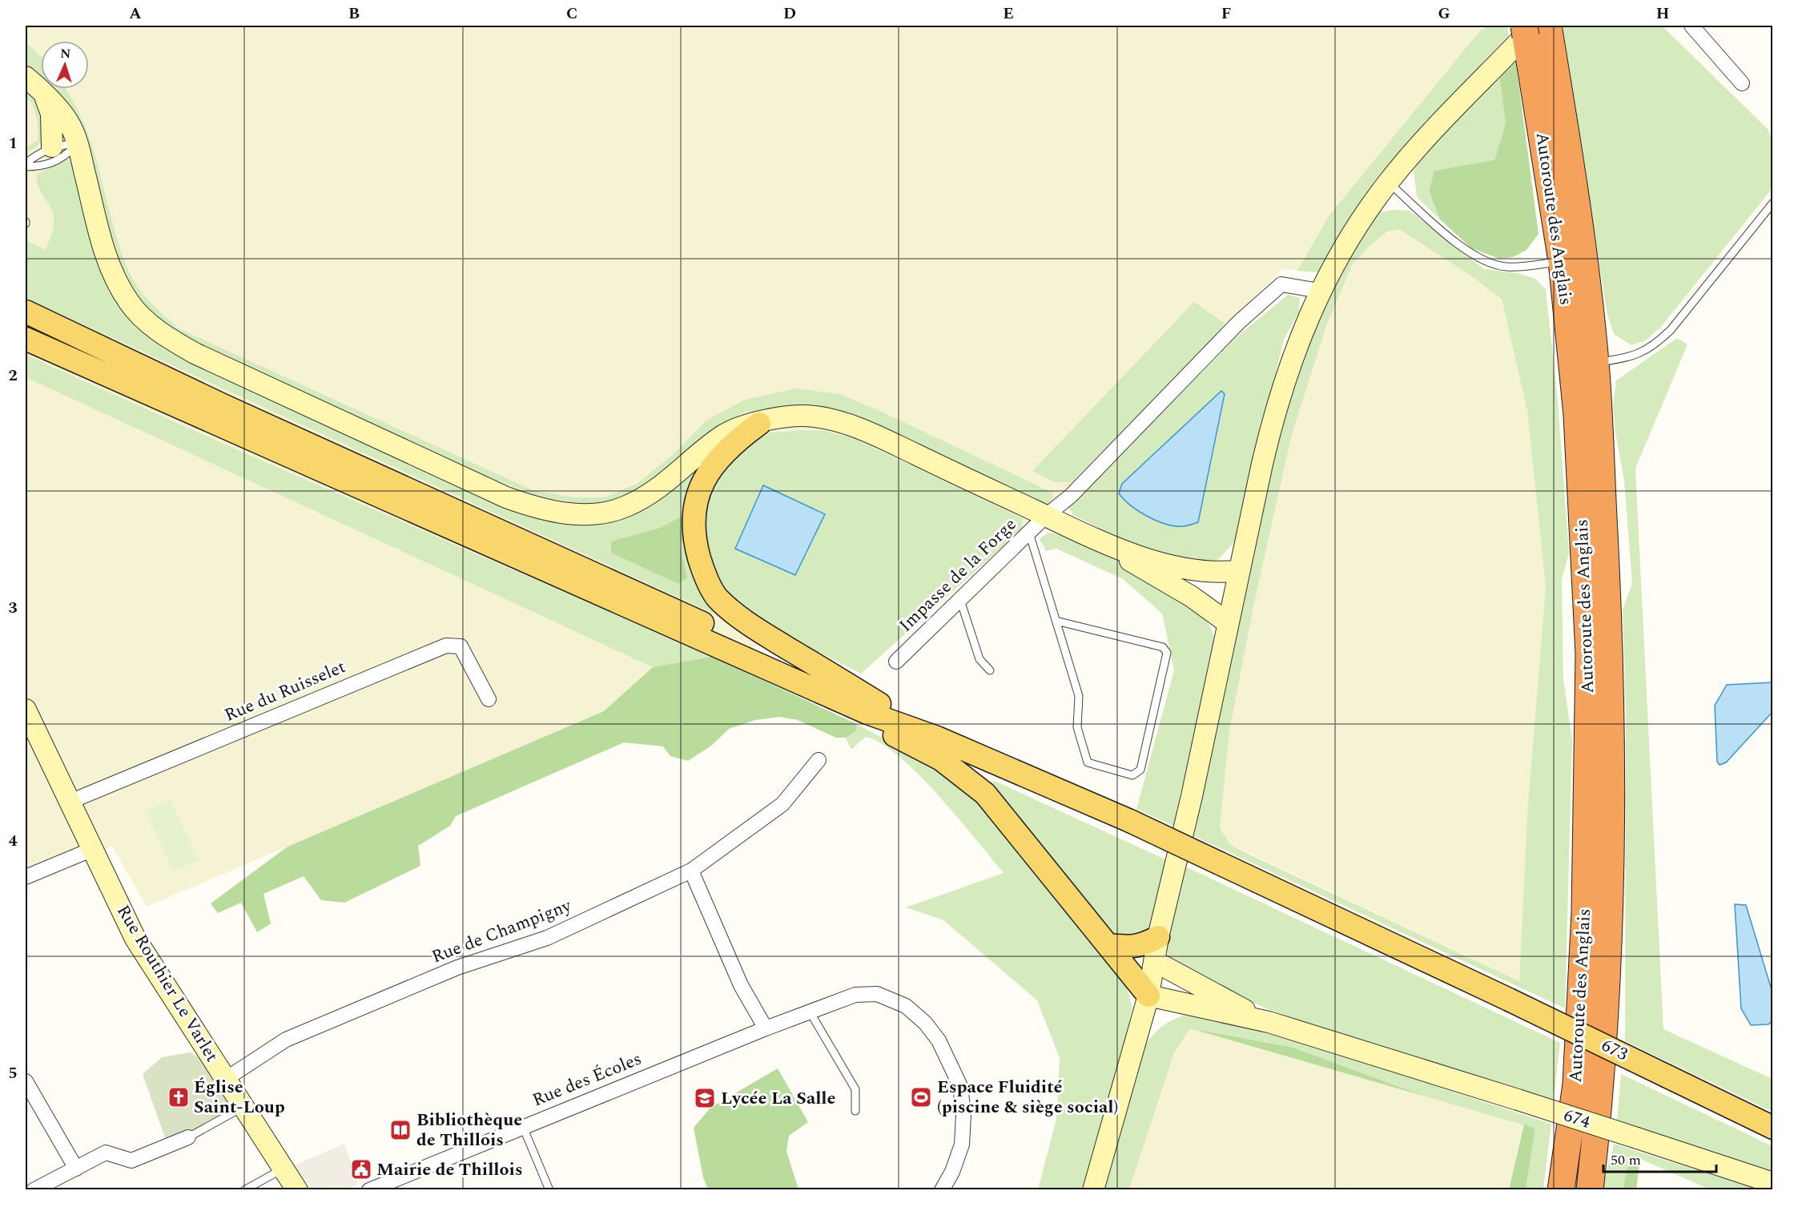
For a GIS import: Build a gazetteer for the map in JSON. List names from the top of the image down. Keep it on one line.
{"streets":{"highway":["Autoroute des Anglais"],"main road":["673"],"street":["Impasse de la Forge","Rue du Ruisselet","Rue de Champigny","Rue Routhier Le Varlet","Rue des Écoles","674"]},"crossings":[["Rue du Ruisselet","Rue Routhier Le Varlet"],["Rue de Champigny","Rue Routhier Le Varlet"]],"places":{"church":["Église Saint-Loup"],"sports":["Espace Fluidité (piscine & siège social)"],"school or university":["Lycée La Salle"],"library":["Bibliothèque de Thillois"],"public building":["Mairie de Thillois"]},"scale_bar":"50 m","north":"top","grid":{"columns":["A","B","C","D","E","F","G","H"],"rows":["1","2","3","4","5"]}}
